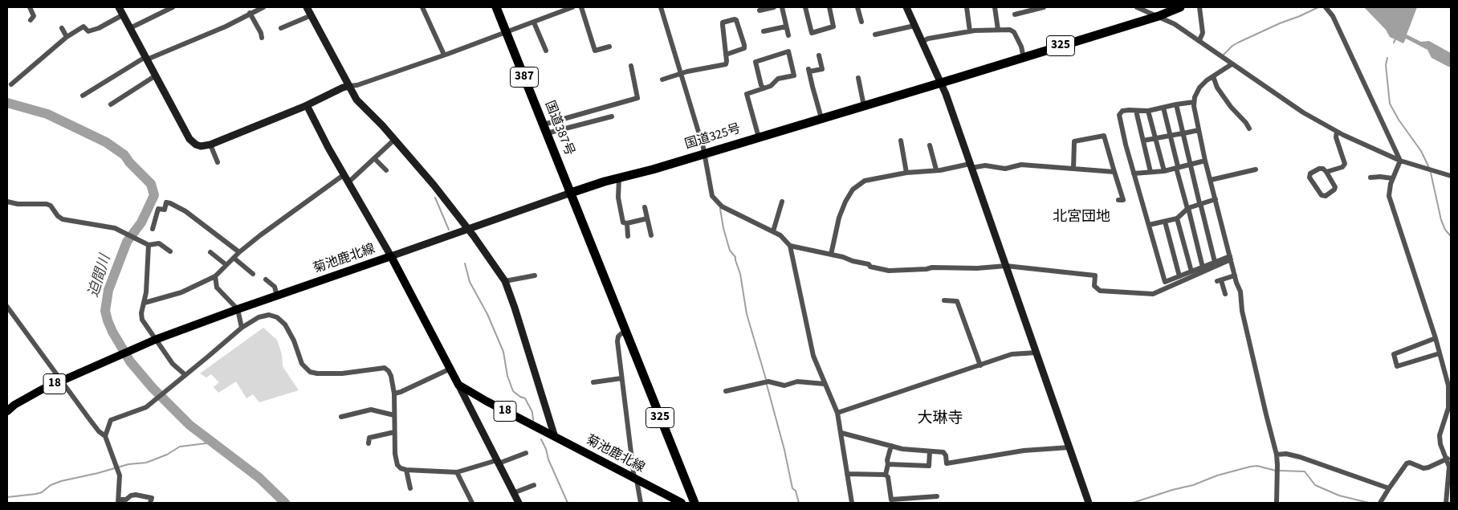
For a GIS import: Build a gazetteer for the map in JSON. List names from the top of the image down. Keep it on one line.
{"streets":{"highway":["325","387","国道387号","国道325号"],"main road":["菊池鹿北線","18"]},"crossings":[["325","国道387号"],["325","国道325号"],["国道387号","国道325号"]],"districts":["北宮団地","大琳寺"],"water":["迫間川"]}
